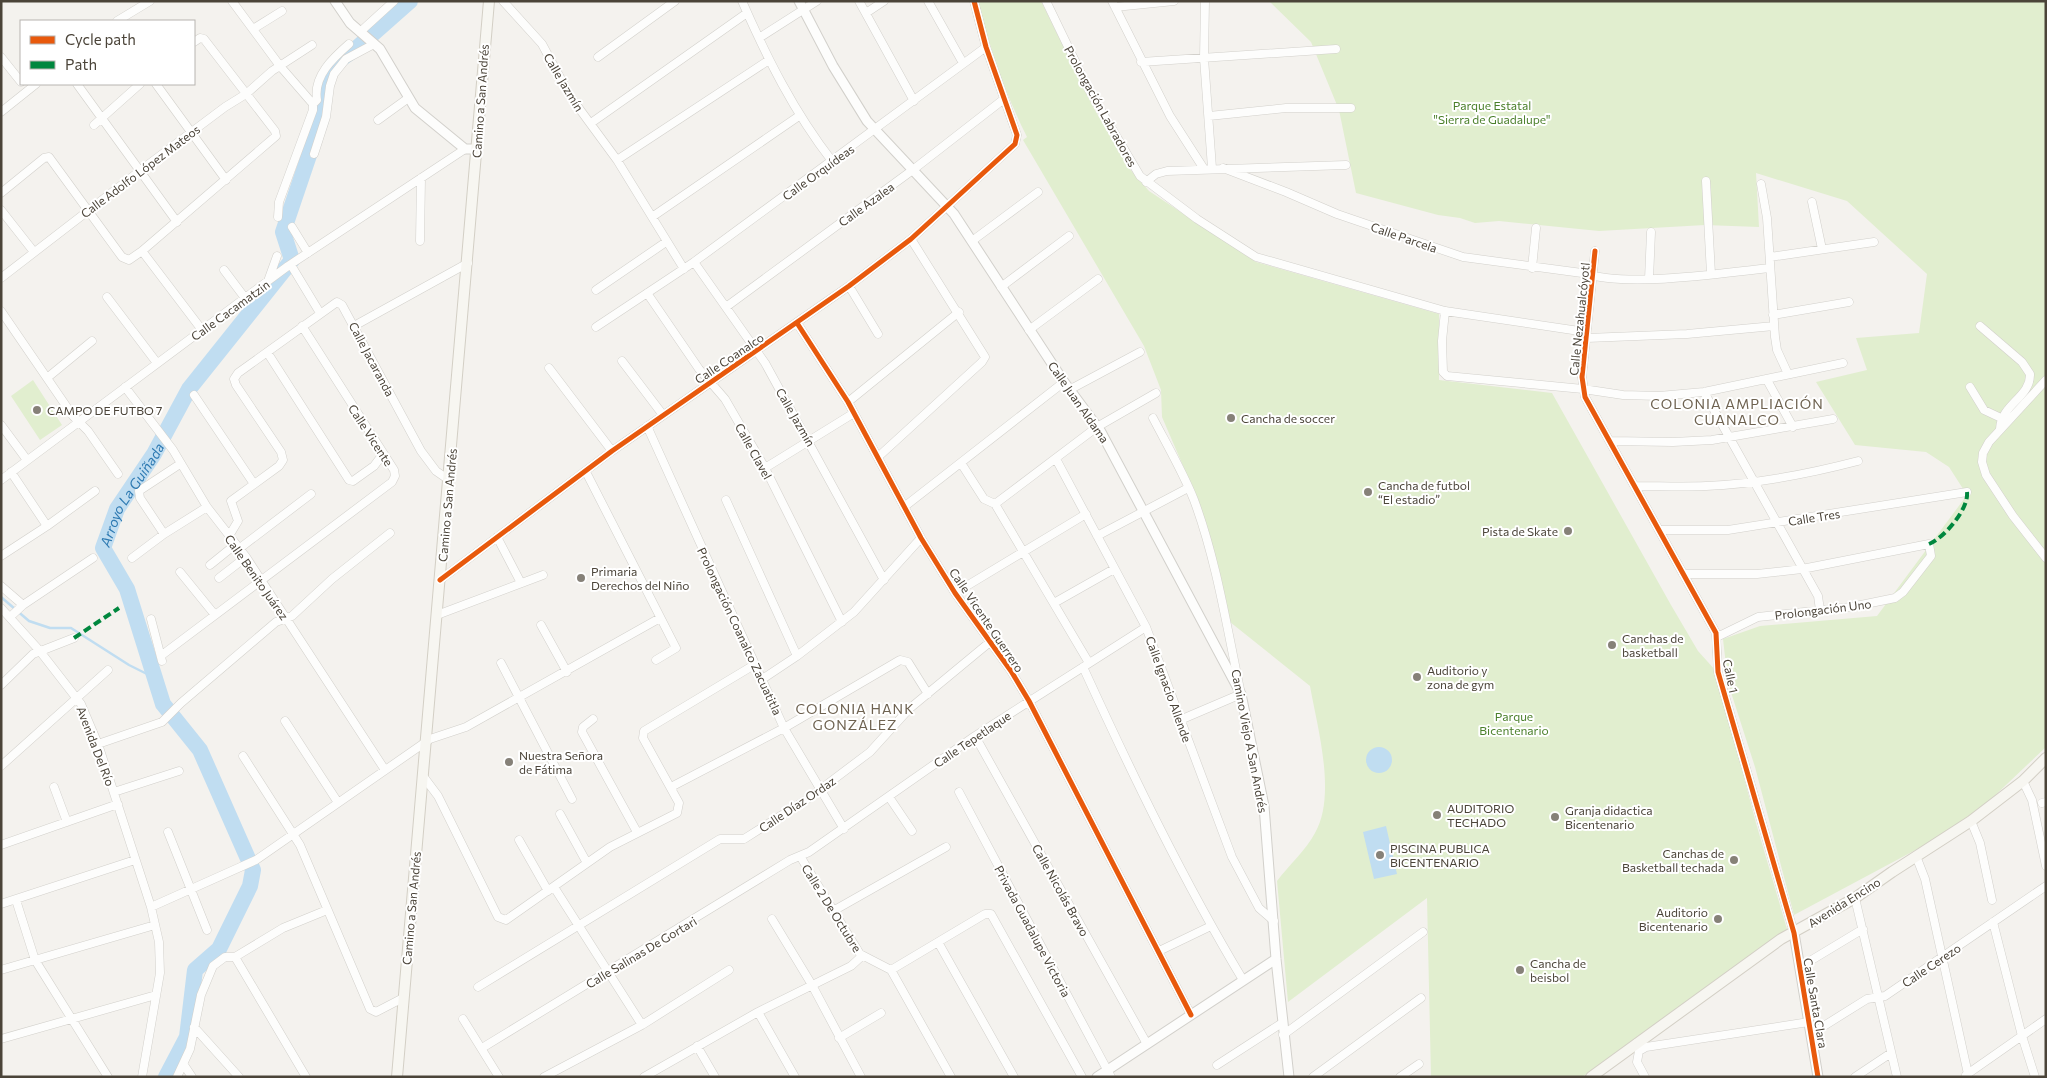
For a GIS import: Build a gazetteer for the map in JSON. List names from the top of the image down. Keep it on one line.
{"streets":{"main road":["Camino a San Andrés","Avenida Encino"],"street":["Calle Jazmín","Prolongación Labradores","Calle Adolfo López Mateos","Calle Orquídeas","Calle Azalea","Calle Parcela","Calle Cacamatzin","Calle Nezahualcóyotl","Calle Coanalco","Calle Jacaranda","Calle Juan Aldama","Calle Vicente","Calle Clavel","Calle Tres","Calle Benito Juárez","Prolongación Uno","Calle Vicente Guerrero","Prolongación Coanalco Zacuatitla","Calle 1","Calle Ignacio Allende","Calle Tepetlaque","Camino Viejo A San Andrés","Avenida Del Río","Calle Díaz Ordaz","Calle Nicolás Bravo","Calle 2 De Octubre","Privada Guadalupe Victoria","Calle Salinas De Gortari","Calle Cerezo","Calle Santa Clara"]},"crossings":[["Calle Jazmín","Calle Orquídeas"],["Calle Jazmín","Calle Azalea"],["Calle Jazmín","Calle Coanalco"],["Camino a San Andrés","Calle Coanalco"],["Camino a San Andrés","Calle Jacaranda"],["Prolongación Labradores","Calle Nezahualcóyotl"],["Calle Orquídeas","Calle Juan Aldama"],["Calle Orquídeas","Calle Clavel"],["Calle Azalea","Calle Coanalco"],["Calle Azalea","Calle Juan Aldama"],["Calle Parcela","Calle Nezahualcóyotl"],["Calle Cacamatzin","Calle Benito Juárez"],["Calle Nezahualcóyotl","Calle 1"],["Calle Coanalco","Calle Juan Aldama"],["Calle Coanalco","Calle Clavel"],["Calle Coanalco","Calle Vicente Guerrero"],["Calle Coanalco","Prolongación Coanalco Zacuatitla"],["Calle Juan Aldama","Camino Viejo A San Andrés"],["Calle Vicente","Calle Benito Juárez"],["Calle Tres","Calle 1"],["Prolongación Uno","Calle 1"],["Calle Vicente Guerrero","Calle Tepetlaque"],["Calle Vicente Guerrero","Calle Díaz Ordaz"],["Prolongación Coanalco Zacuatitla","Calle Tepetlaque"],["Prolongación Coanalco Zacuatitla","Calle Díaz Ordaz"],["Calle 1","Avenida Encino"],["Calle 1","Calle Santa Clara"],["Calle Ignacio Allende","Calle Tepetlaque"],["Calle Ignacio Allende","Camino Viejo A San Andrés"],["Calle Tepetlaque","Calle Nicolás Bravo"],["Calle Tepetlaque","Calle 2 De Octubre"],["Calle Tepetlaque","Calle Salinas De Gortari"],["Avenida Encino","Calle Santa Clara"],["Calle 2 De Octubre","Calle Salinas De Gortari"],["Calle Cerezo","Calle Santa Clara"]],"districts":["COLONIA AMPLIACIÓN CUANALCO","COLONIA HANK GONZÁLEZ"],"water":["Arroyo La Guiñada"],"parks":["Parque Estatal \"Sierra de Guadalupe\"","Parque Bicentenario"],"places":["CAMPO DE FUTBO 7","Cancha de soccer","Cancha de futbol “El estadio”","Pista de Skate","Primaria Derechos del Niño","Canchas de basketball","Auditorio y zona de gym","Nuestra Señora de Fátima","AUDITORIO TECHADO","Granja didactica Bicentenario","PISCINA PUBLICA BICENTENARIO","Canchas de Basketball techada","Auditorio Bicentenario","Cancha de beisbol"],"legend":["Cycle path","Path"]}
